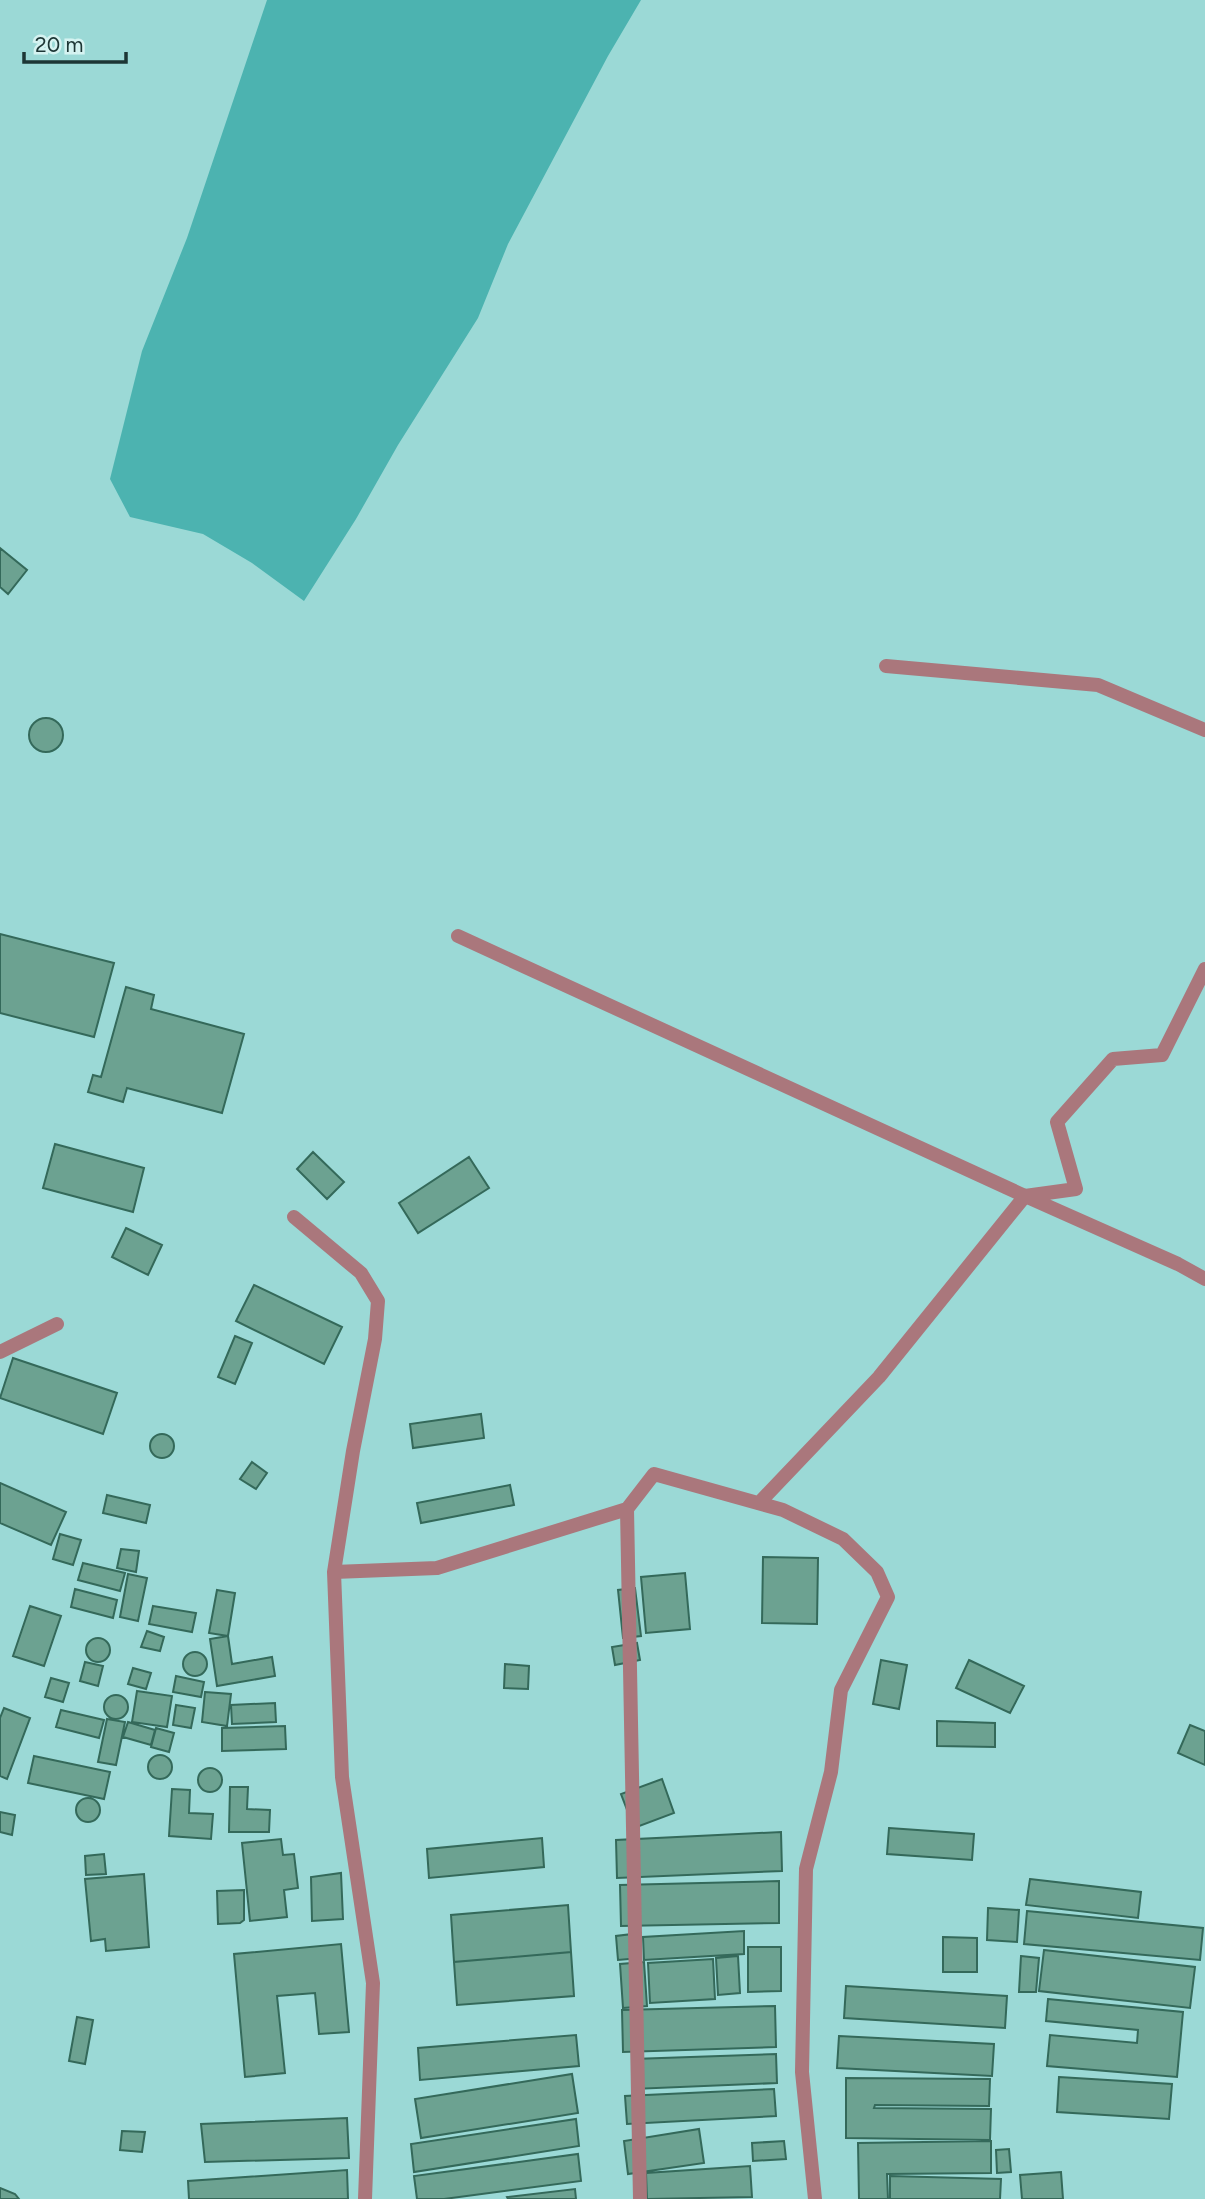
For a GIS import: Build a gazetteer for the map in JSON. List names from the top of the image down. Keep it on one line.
{"scale_bar":"20 m"}
